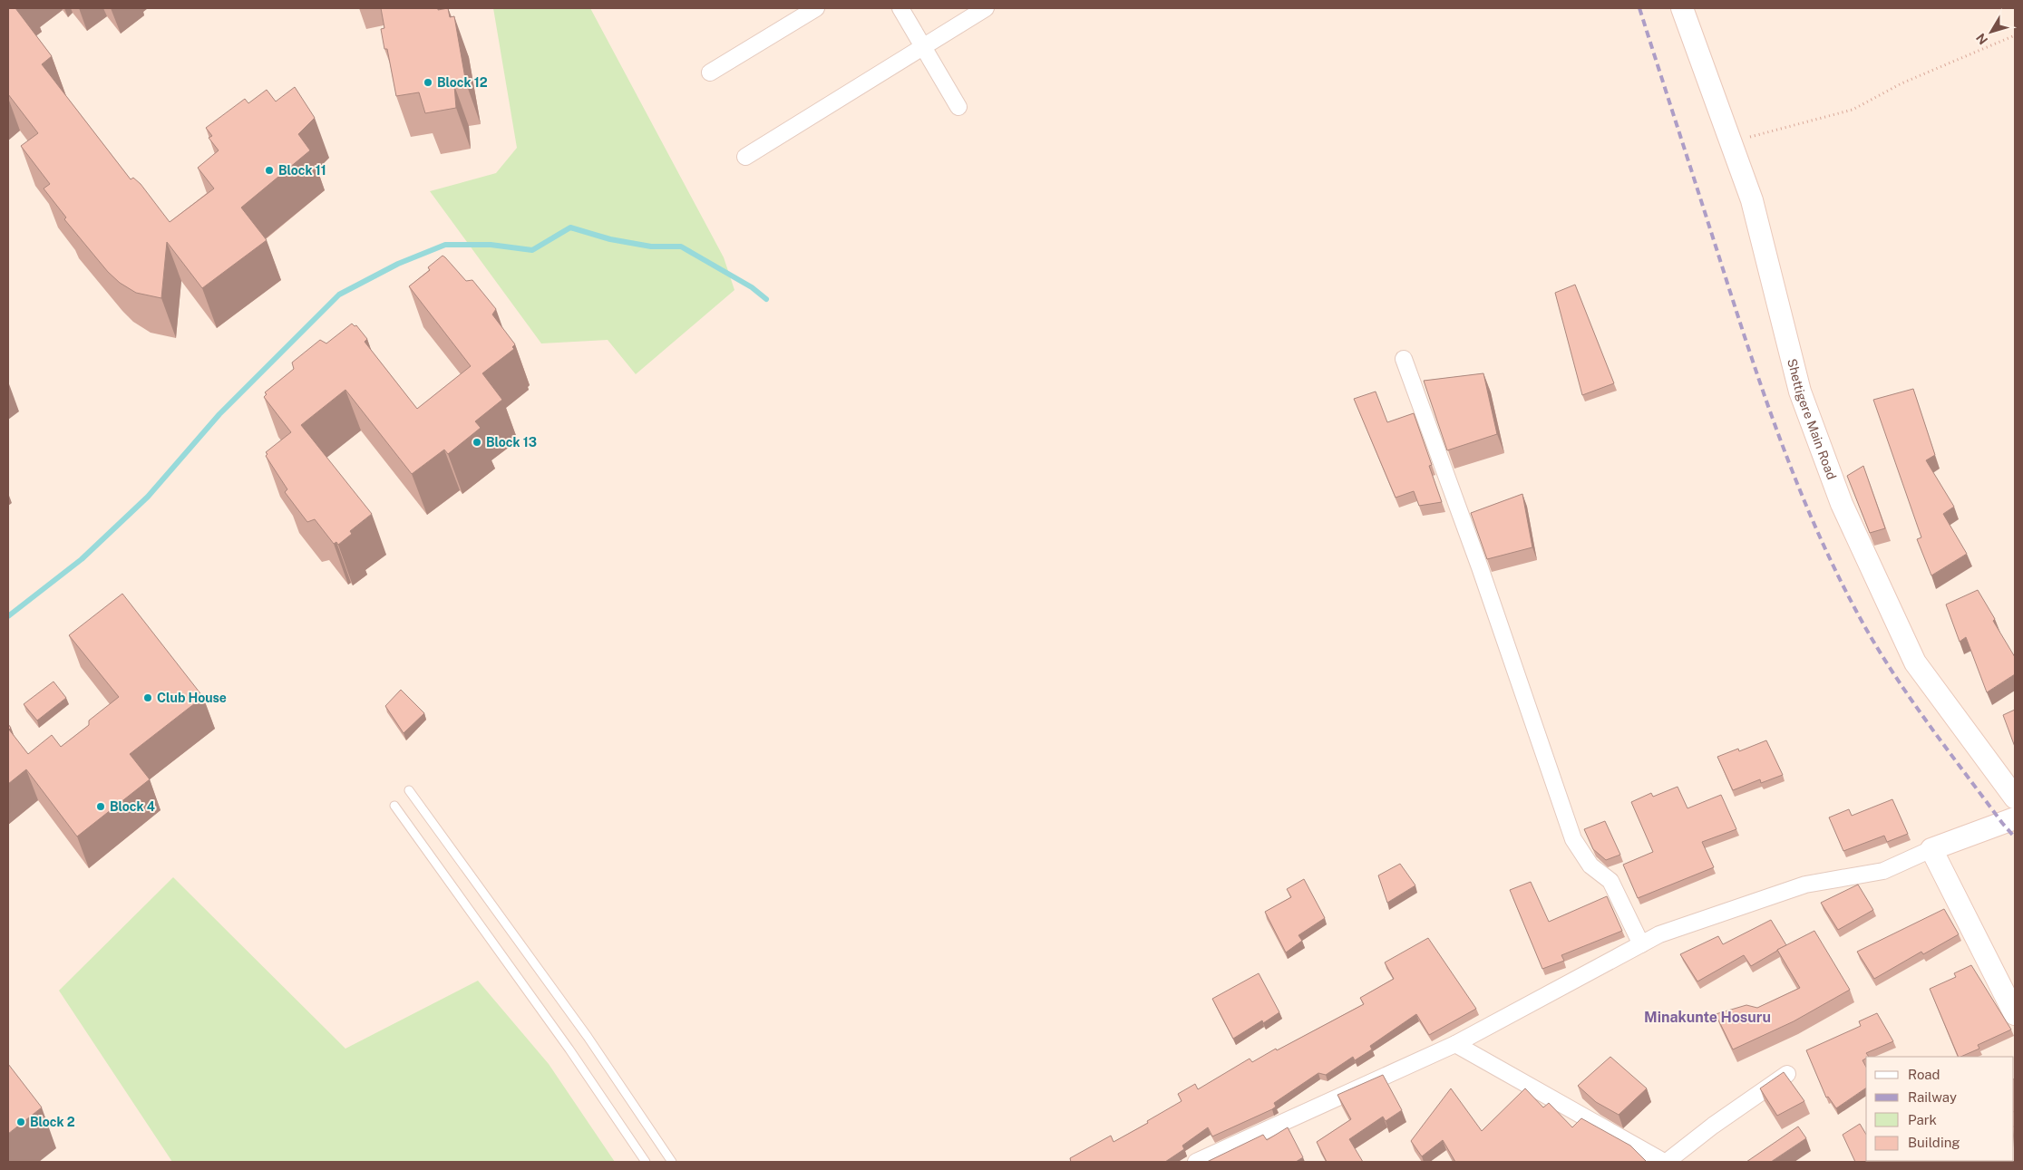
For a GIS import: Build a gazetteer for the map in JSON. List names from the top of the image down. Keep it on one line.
{"streets":{"main road":["Shettigere Main Road"]},"districts":["Minakunte Hosuru"],"places":["Block 12","Block 11","Block 13","Club House","Block 4","Block 2"],"legend":["Road","Railway","Park","Building"],"north":"bottom left"}
